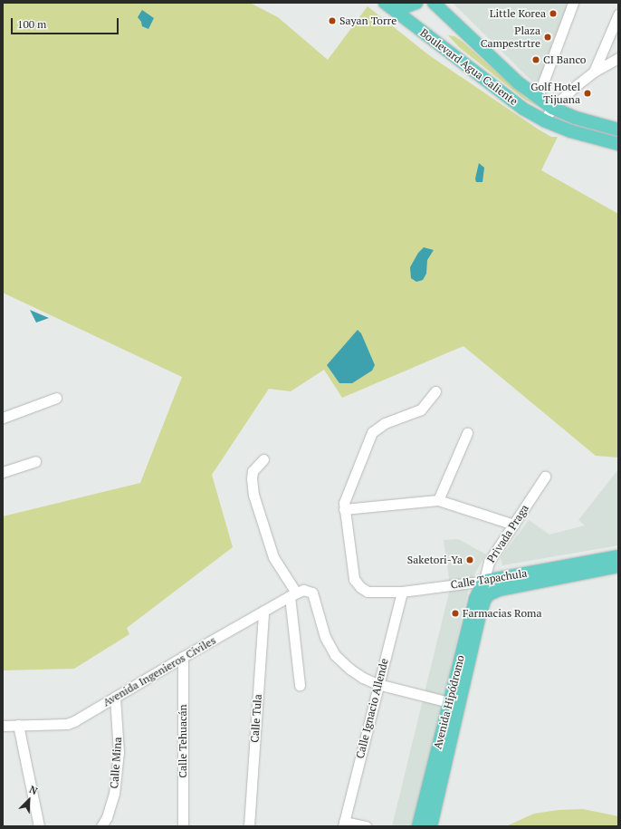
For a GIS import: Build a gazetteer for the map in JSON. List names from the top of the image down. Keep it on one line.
{"streets":{"main road":["Boulevard Agua Caliente","Calle Tapachula","Avenida Hipódromo"],"street":["Privada Praga","Avenida Ingenieros Civiles","Calle Ignacio Allende","Calle Tula","Calle Tehuacán","Calle Mina"]},"crossings":[["Privada Praga","Calle Tapachula"],["Privada Praga","Avenida Hipódromo"],["Calle Tapachula","Avenida Hipódromo"],["Calle Tapachula","Calle Ignacio Allende"],["Avenida Ingenieros Civiles","Calle Ignacio Allende"],["Avenida Ingenieros Civiles","Calle Tula"],["Avenida Ingenieros Civiles","Calle Tehuacán"],["Avenida Ingenieros Civiles","Calle Mina"]],"places":["Little Korea","Sayan Torre","Plaza Campestrtre","CI Banco","Golf Hotel Tijuana","Saketori-Ya","Farmacias Roma"],"scale_bar":"100 m","north":"top right"}
